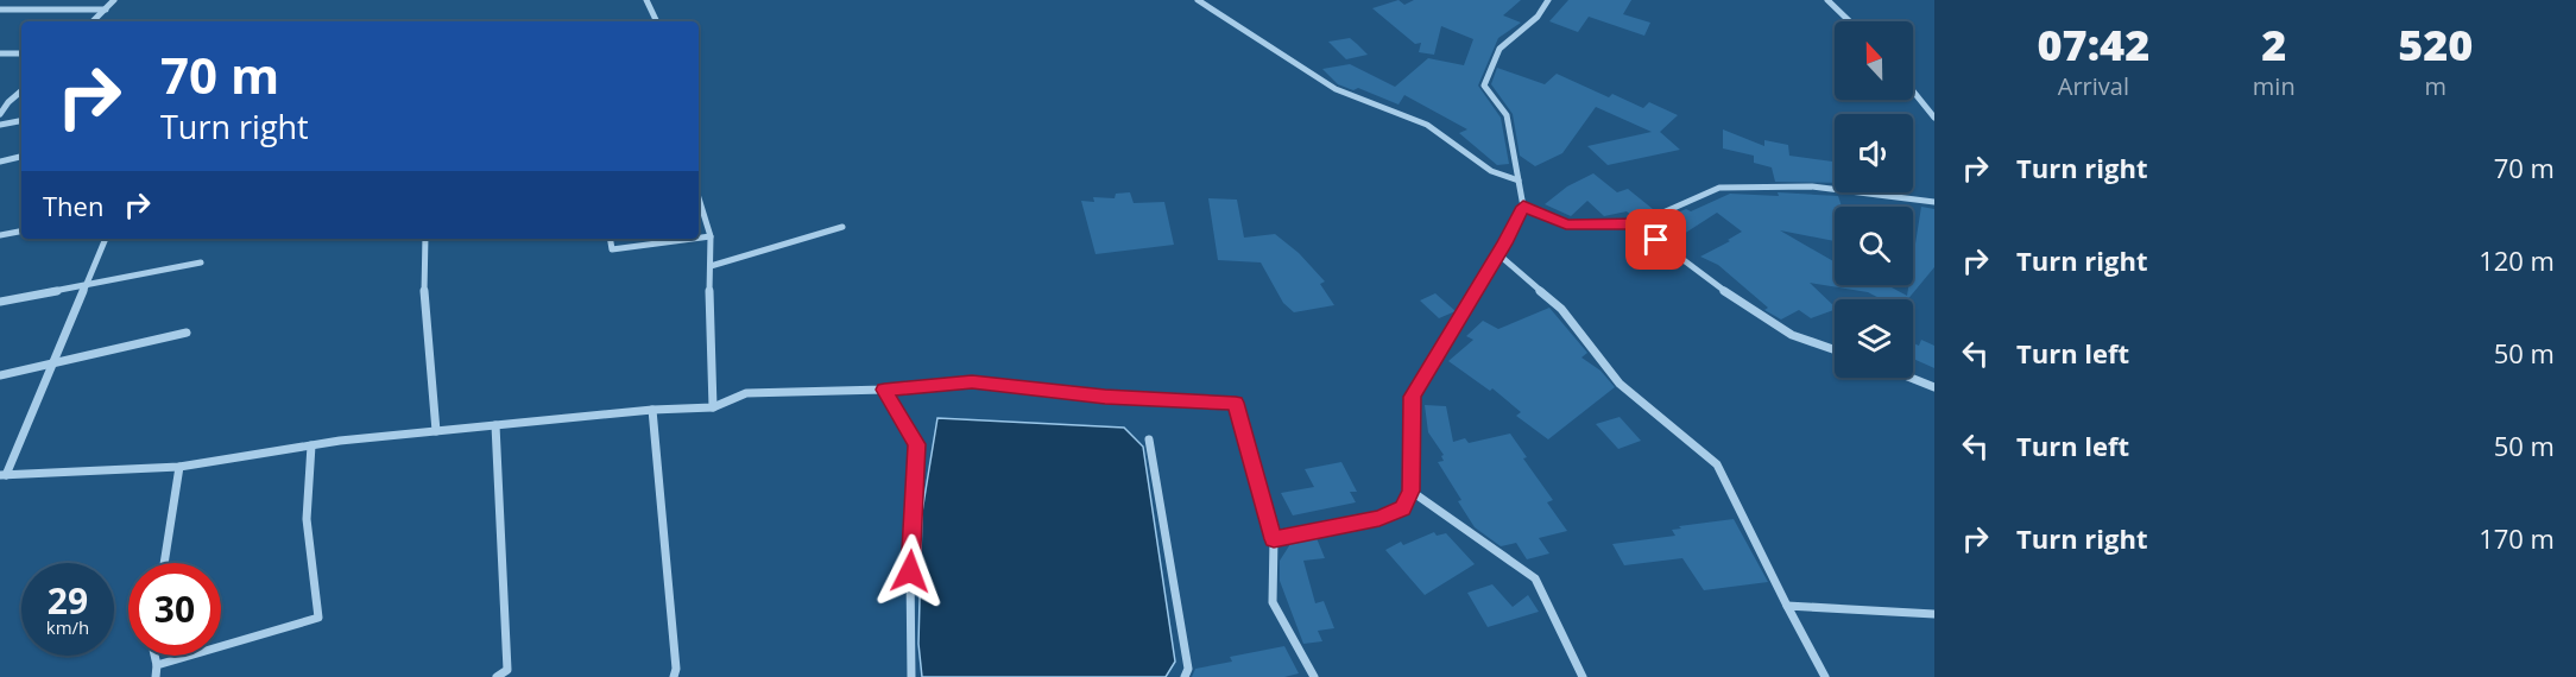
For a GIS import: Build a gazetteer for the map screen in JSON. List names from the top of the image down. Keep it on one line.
{"north":"top","page":{"eta":["07:42","Arrival","2","min","520","m"],"turn":["70 m","Turn right"],"list":[{"name":"Turn right","value":"70 m"},{"name":"Turn right","value":"120 m"},{"name":"Turn left","value":"50 m"},{"name":"Turn left","value":"50 m"},{"name":"Turn right","value":"170 m"}],"then":"Then","speed":"29 km/h","limit":"30"}}
